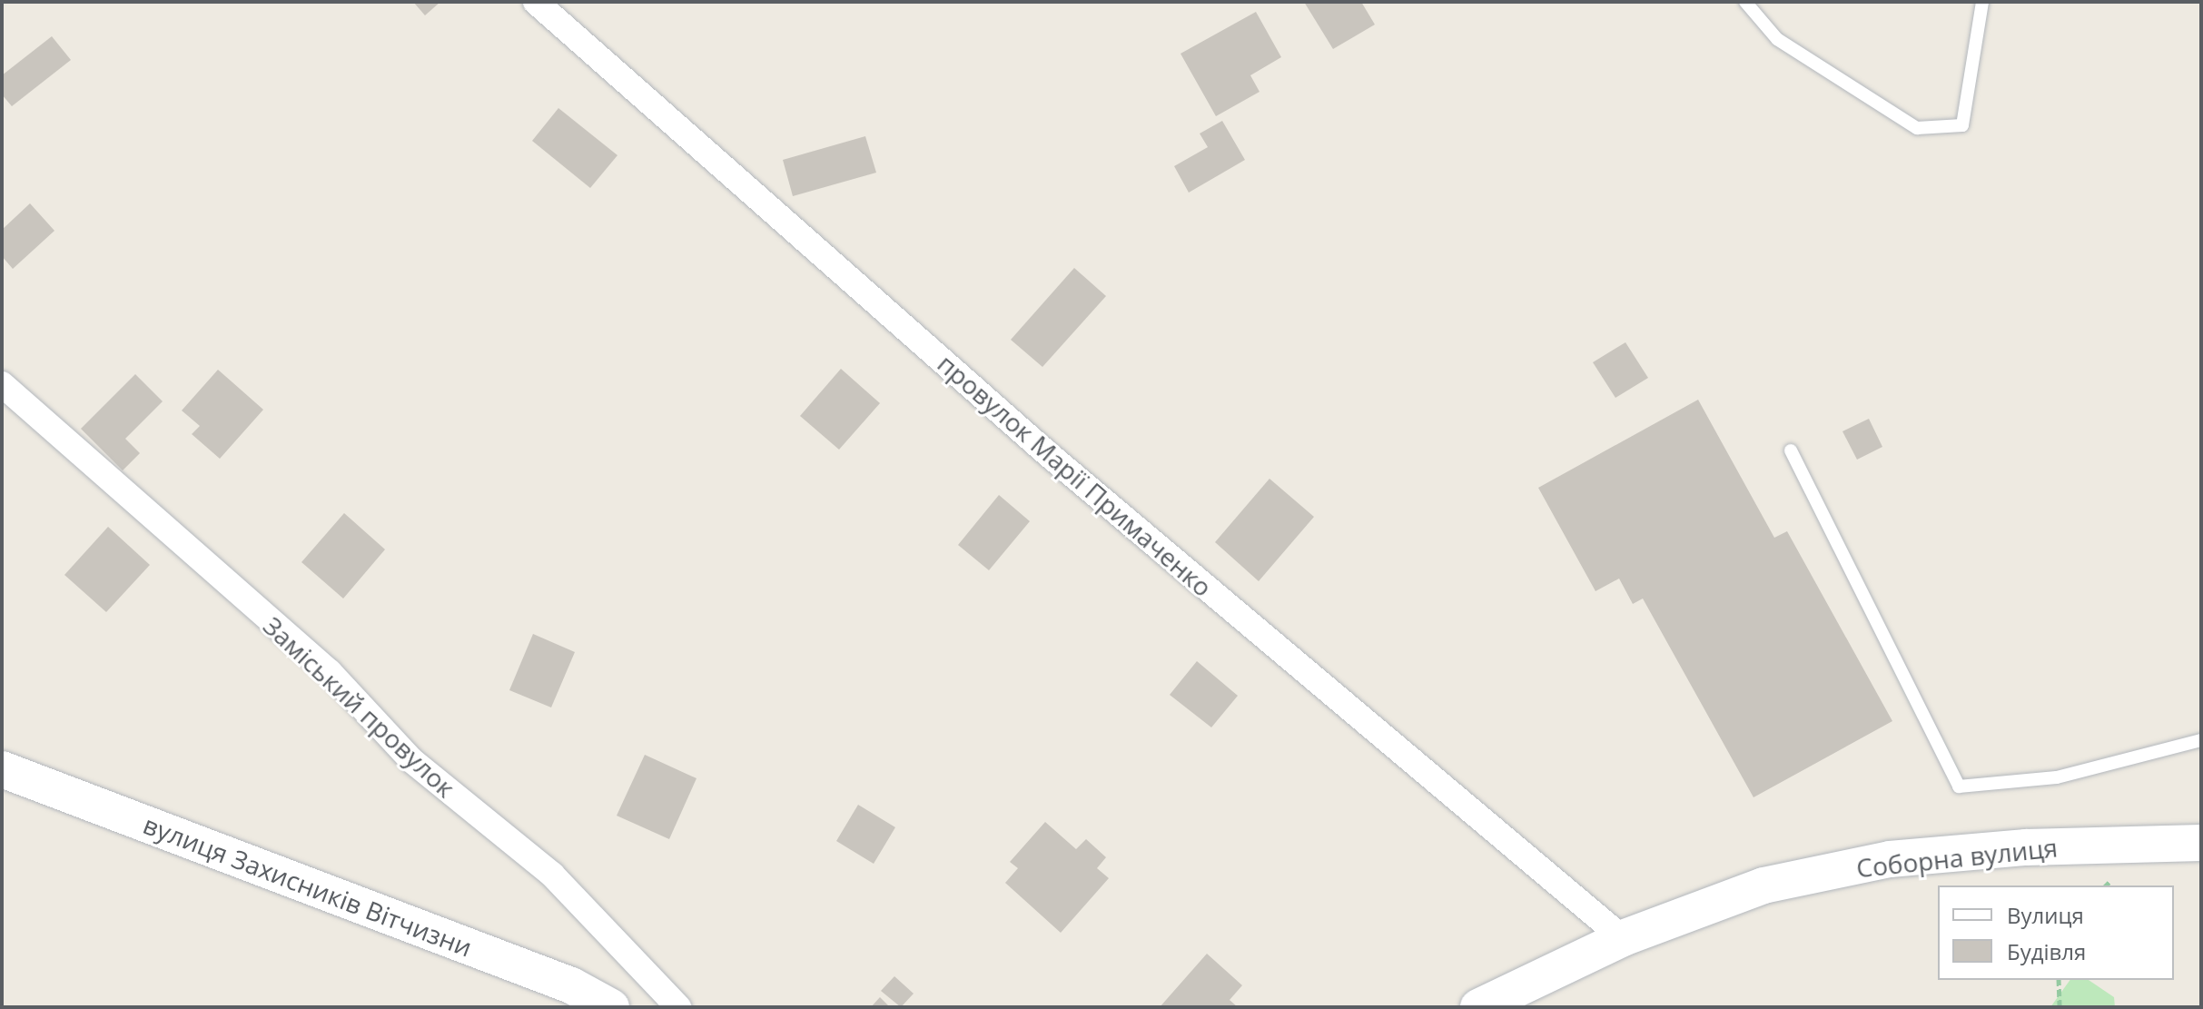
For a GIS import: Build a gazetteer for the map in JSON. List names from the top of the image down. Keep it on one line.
{"streets":{"street":["провулок Марії Примаченко","Заміський провулок","Соборна вулиця","вулиця Захисників Вітчизни"]},"crossings":[["провулок Марії Примаченко","Соборна вулиця"]],"legend":["Вулиця","Будівля"]}
